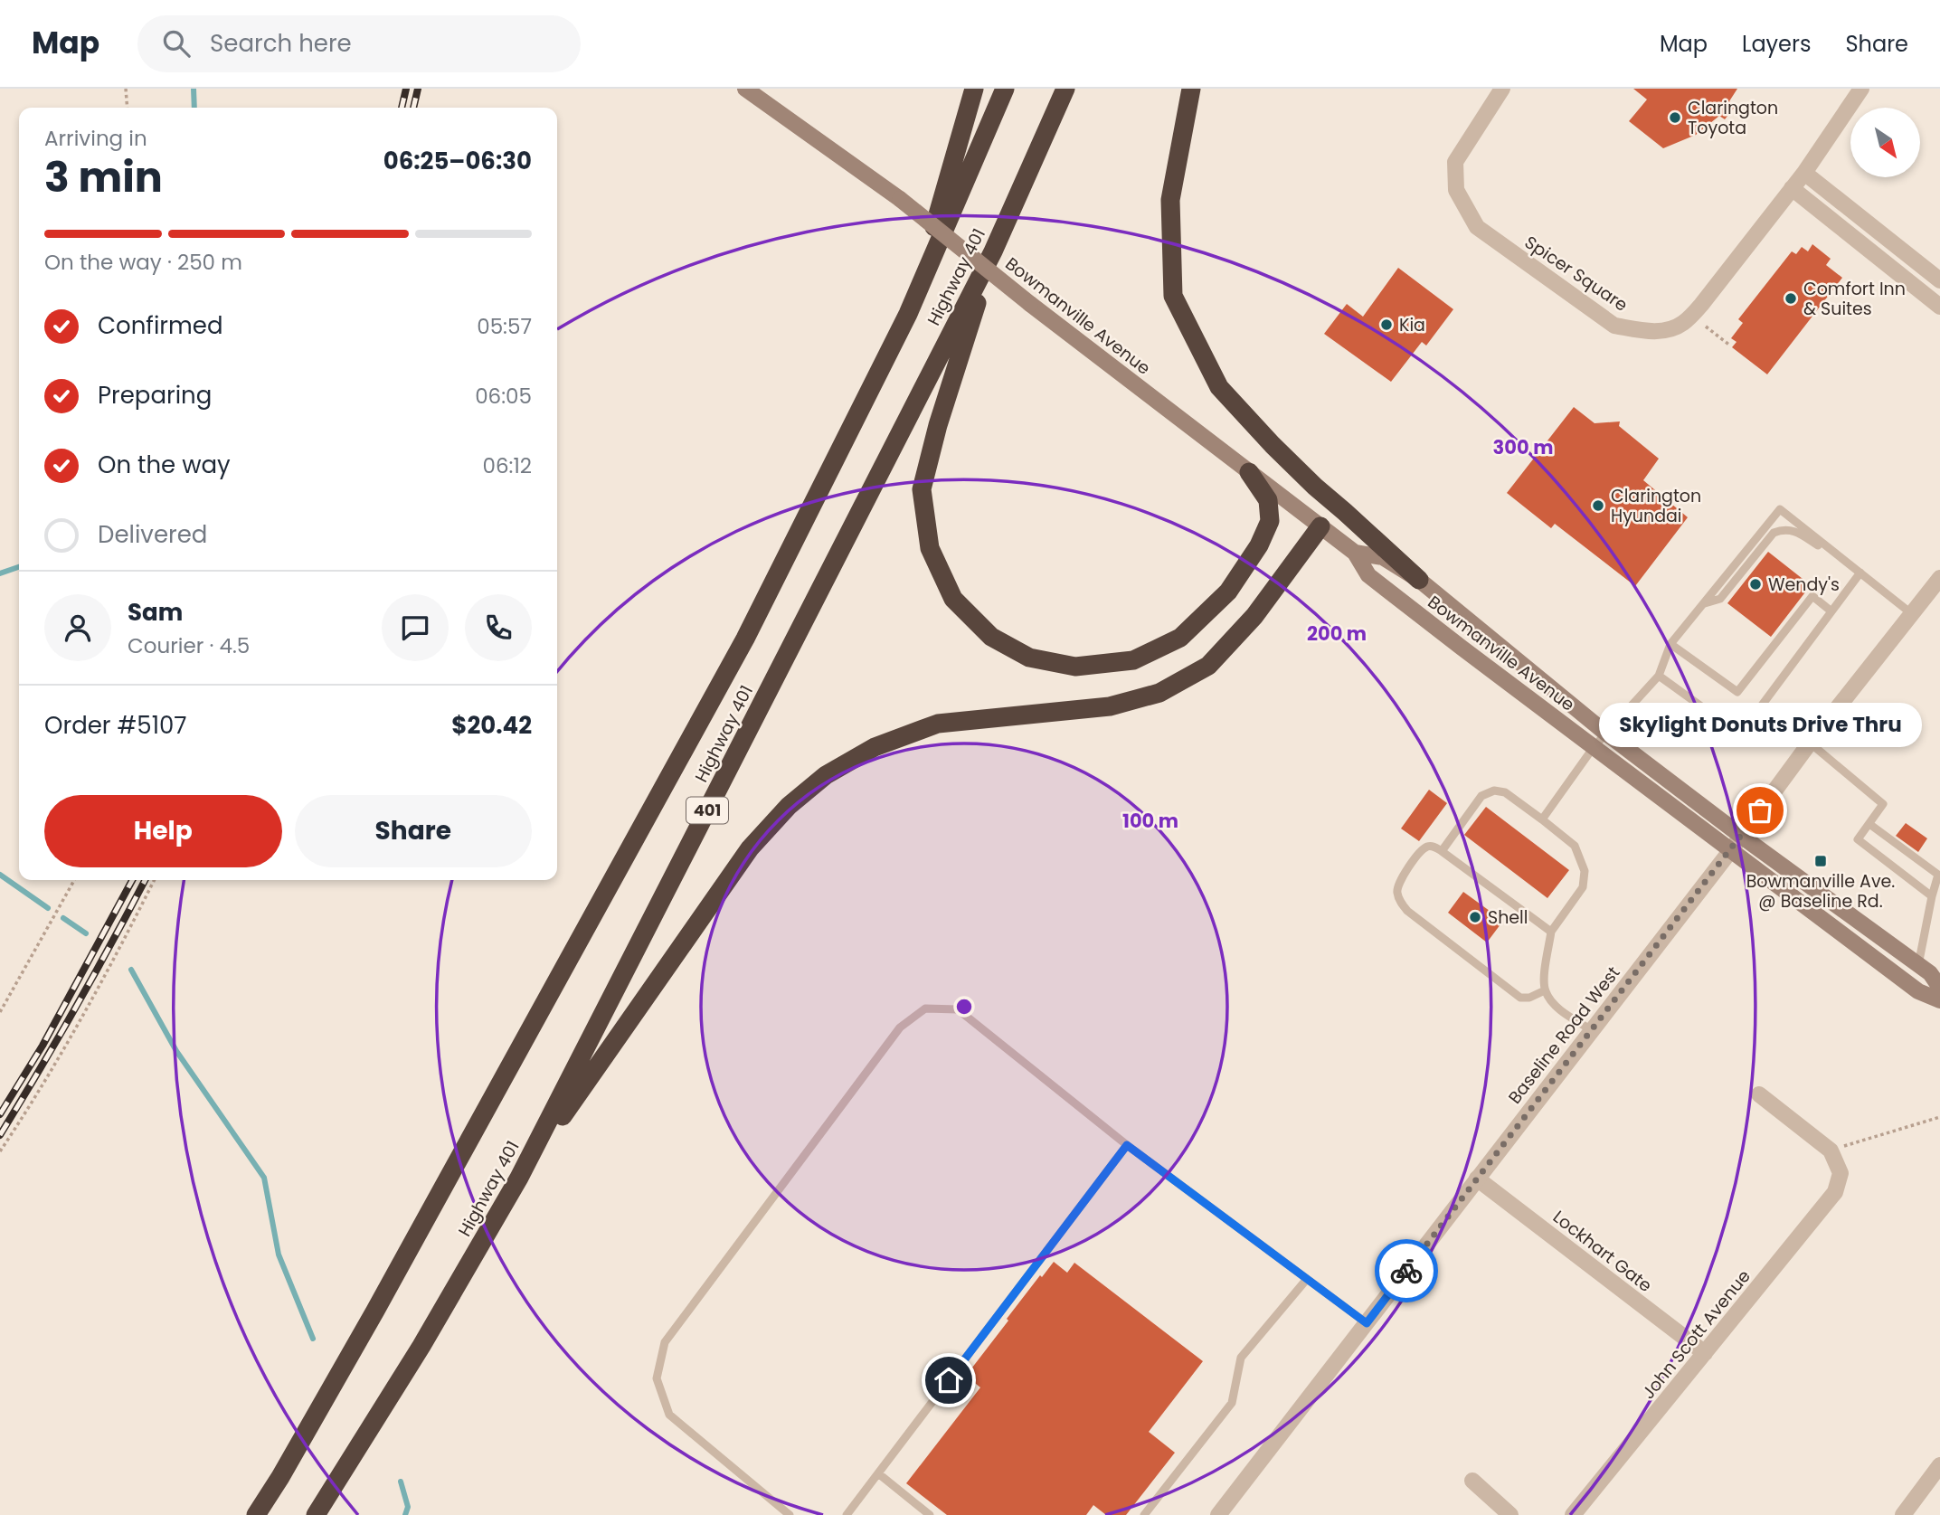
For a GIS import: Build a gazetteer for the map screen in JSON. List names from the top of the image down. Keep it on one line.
{"streets":{"highway":["Highway 401","401"],"main road":["Bowmanville Avenue"],"street":["Spicer Square","Baseline Road West","Lockhart Gate","John Scott Avenue"]},"crossings":[["Bowmanville Avenue","Baseline Road West"],["Baseline Road West","Lockhart Gate"],["Lockhart Gate","John Scott Avenue"]],"places":{"other":["Clarington Toyota","Comfort Inn & Suites","Kia","Clarington Hyundai","Wendy's","Skylight Donuts Drive Thru","Shell"],"transit":["Bowmanville Ave. @ Baseline Rd."]},"north":"bottom right","page":{"header":"Map","search":"Search here","nav":["Map","Layers","Share"],"heading":["3 min","Arriving in","06:25–06:30"],"panel":["Sam","Courier · 4.5","Order #5107","$20.42"],"bar":"On the way · 250 m","list":[["Confirmed","05:57"],["Preparing","06:05"],["On the way","06:12"],"Delivered"],"bubble":"Skylight Donuts Drive Thru","buttons":["Help","Share"]},"rings":["300 m","200 m","100 m"]}
